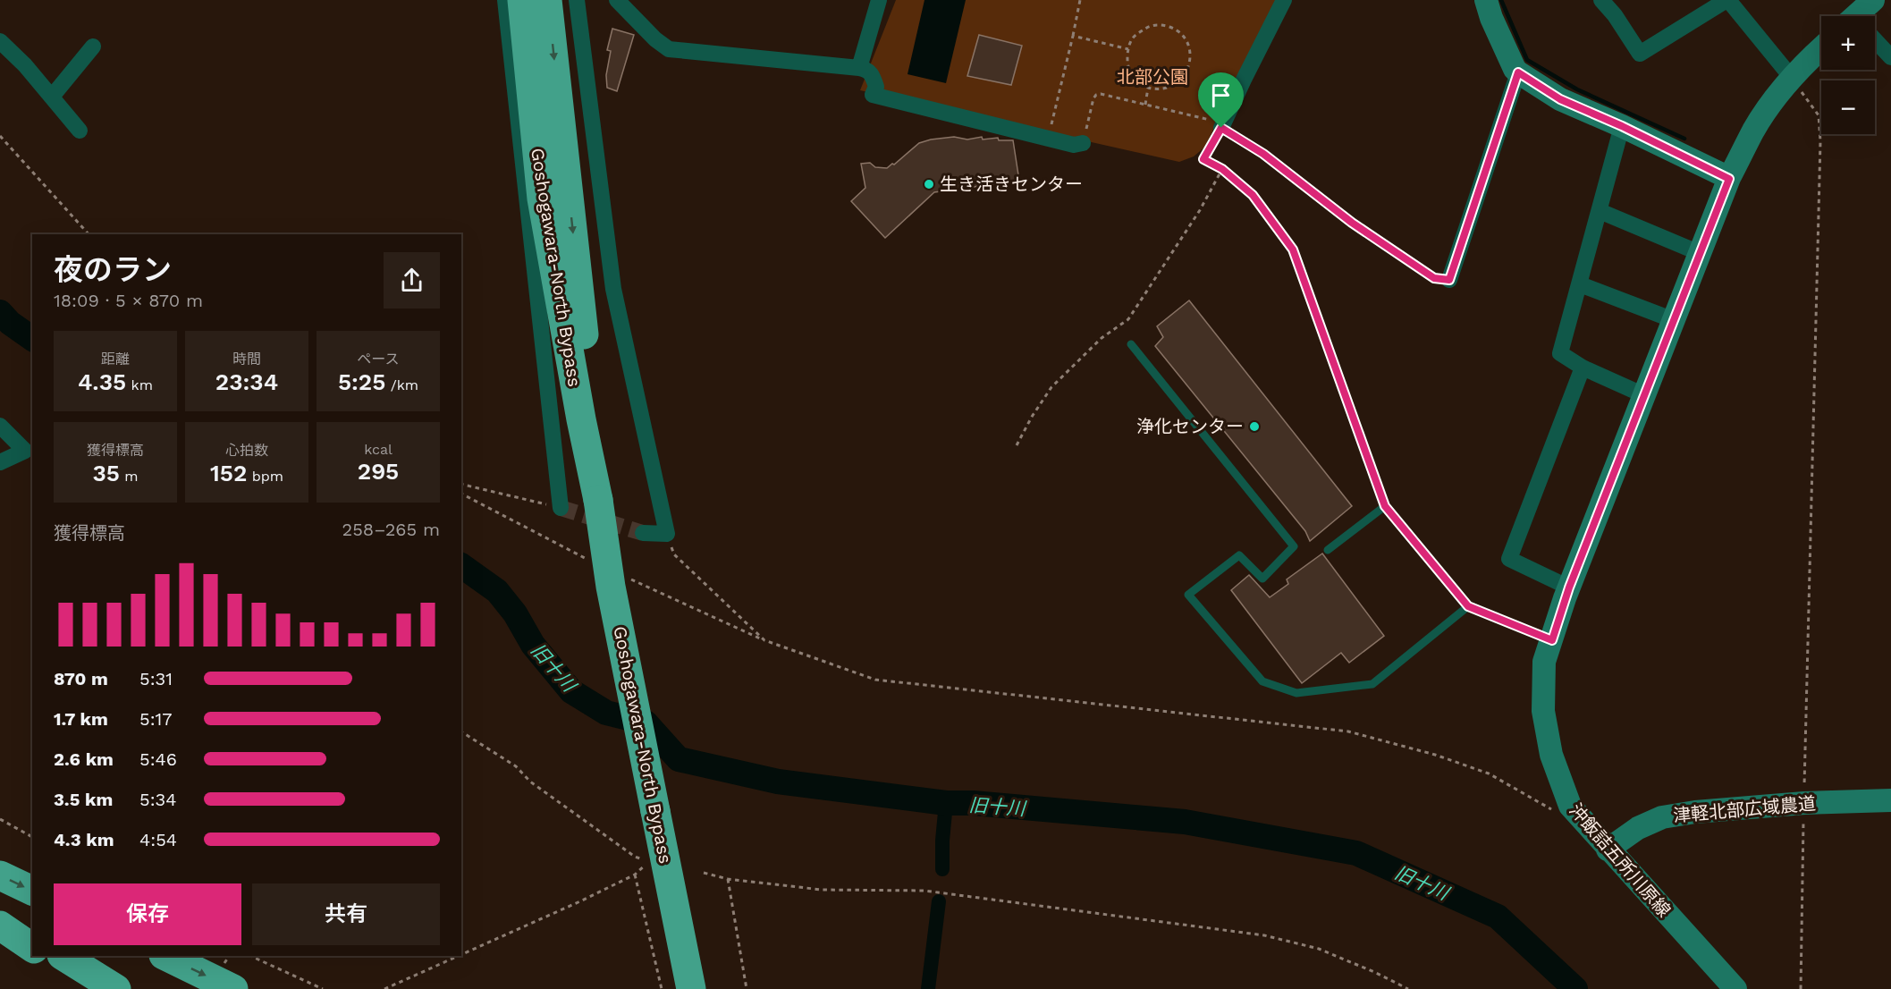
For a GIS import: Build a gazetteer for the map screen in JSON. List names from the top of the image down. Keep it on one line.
{"streets":{"highway":["Goshogawara-North Bypass"],"main road":["津軽北部広域農道","沖飯詰五所川原線"]},"crossings":[["津軽北部広域農道","沖飯詰五所川原線"]],"water":["旧十川"],"parks":["北部公園"],"places":["生き活きセンター","浄化センター"],"page":{"map_buttons":["+","−"],"heading":["夜のラン","18:09 · 5 × 870 m"],"stats":[["距離","4.35 km"],["時間","23:34"],["ペース","5:25 /km"],["獲得標高","35 m"],["心拍数","152 bpm"],["kcal","295"]],"chart":["獲得標高","258–265 m"],"list":[{"name":"870 m","note":"5:31"},{"name":"1.7 km","note":"5:17"},{"name":"2.6 km","note":"5:46"},{"name":"3.5 km","note":"5:34"},{"name":"4.3 km","note":"4:54"}],"buttons":["保存","共有"]}}
